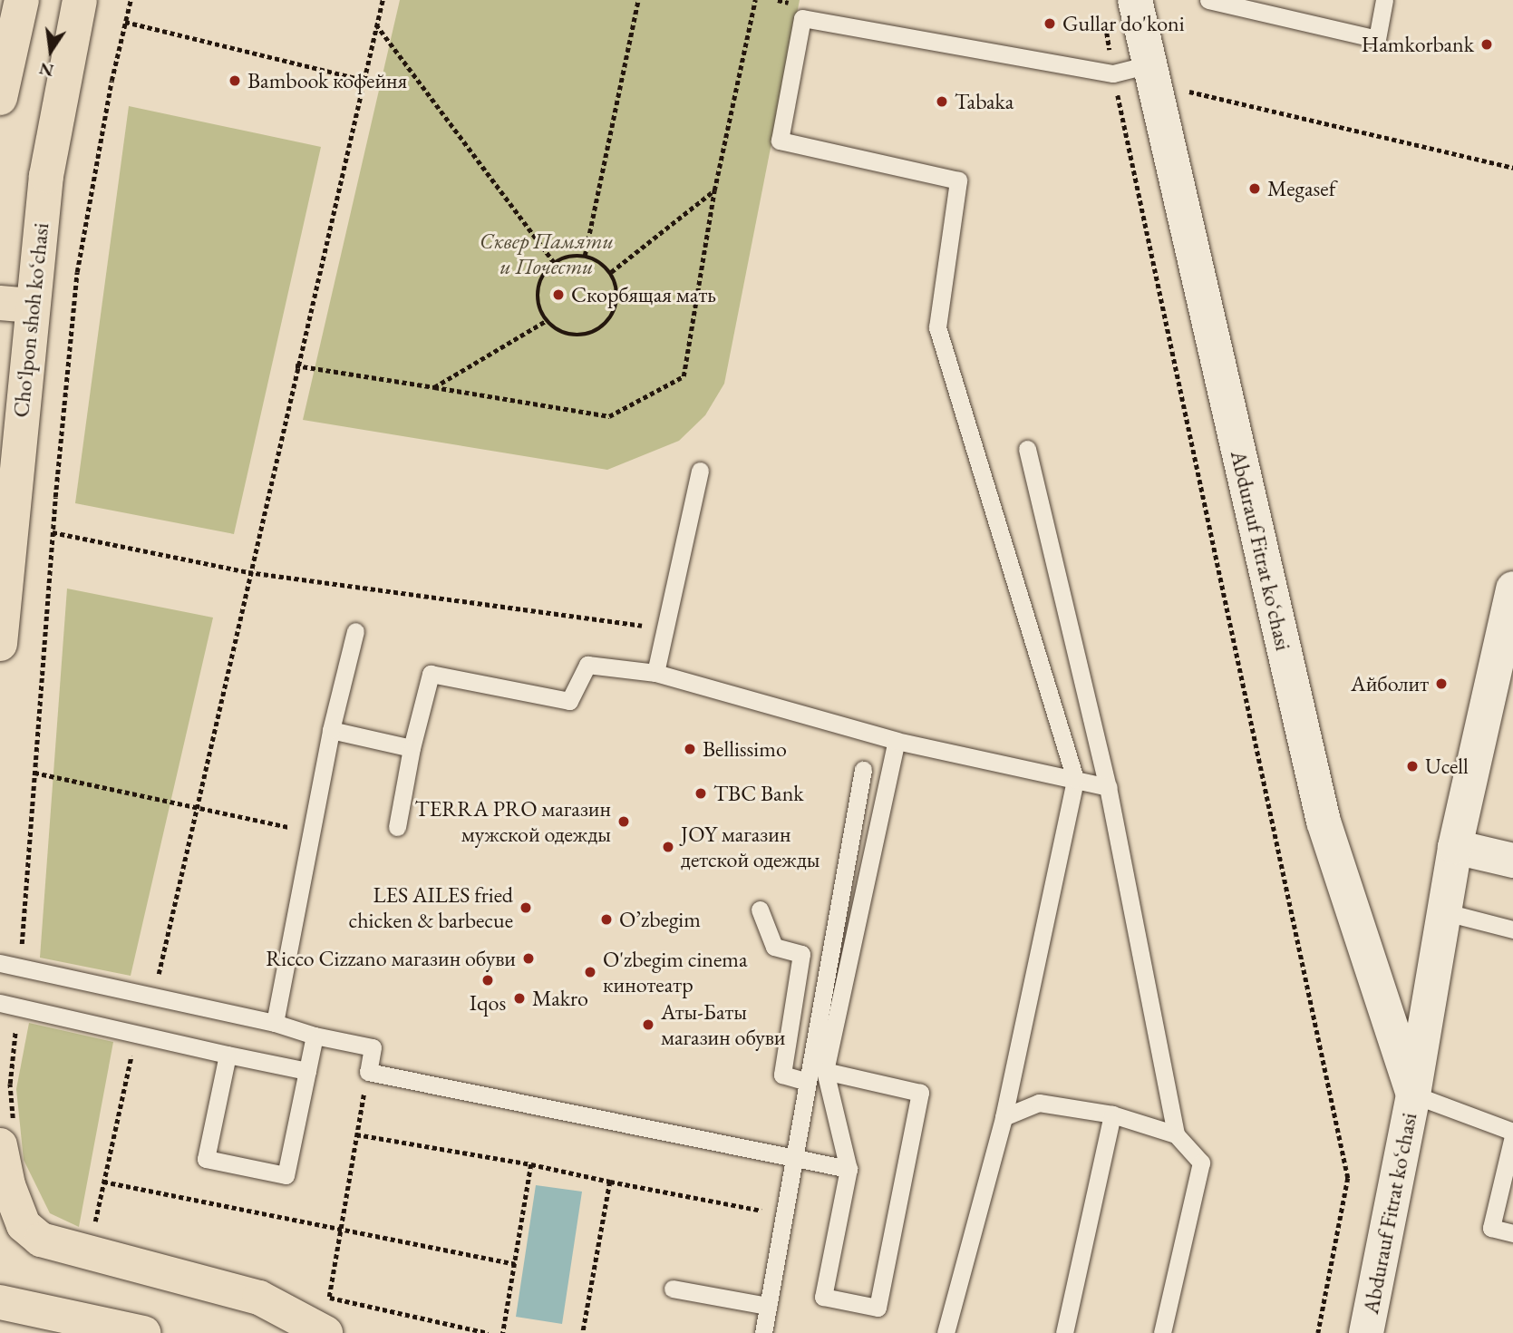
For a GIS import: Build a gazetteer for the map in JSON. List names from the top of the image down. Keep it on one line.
{"streets":{"main road":["Choʻlpon shoh koʻchasi","Abdurauf Fitrat koʻchasi"]},"parks":["Сквер Памяти и Почести"],"places":["Gullar do'koni","Hamkorbank","Bambook кофейня","Tabaka","Megasef","Скорбящая мать","Айболит","Bellissimo","Ucell","TBC Bank","TERRA PRO магазин мужской одежды","JOY магазин детской одежды","LES AILES fried chicken & barbecue","O’zbegim","Ricco Cizzano магазин обуви","O'zbegim cinema кинотеатр","Iqos","Makro","Аты-Баты магазин обуви"],"north":"bottom"}
